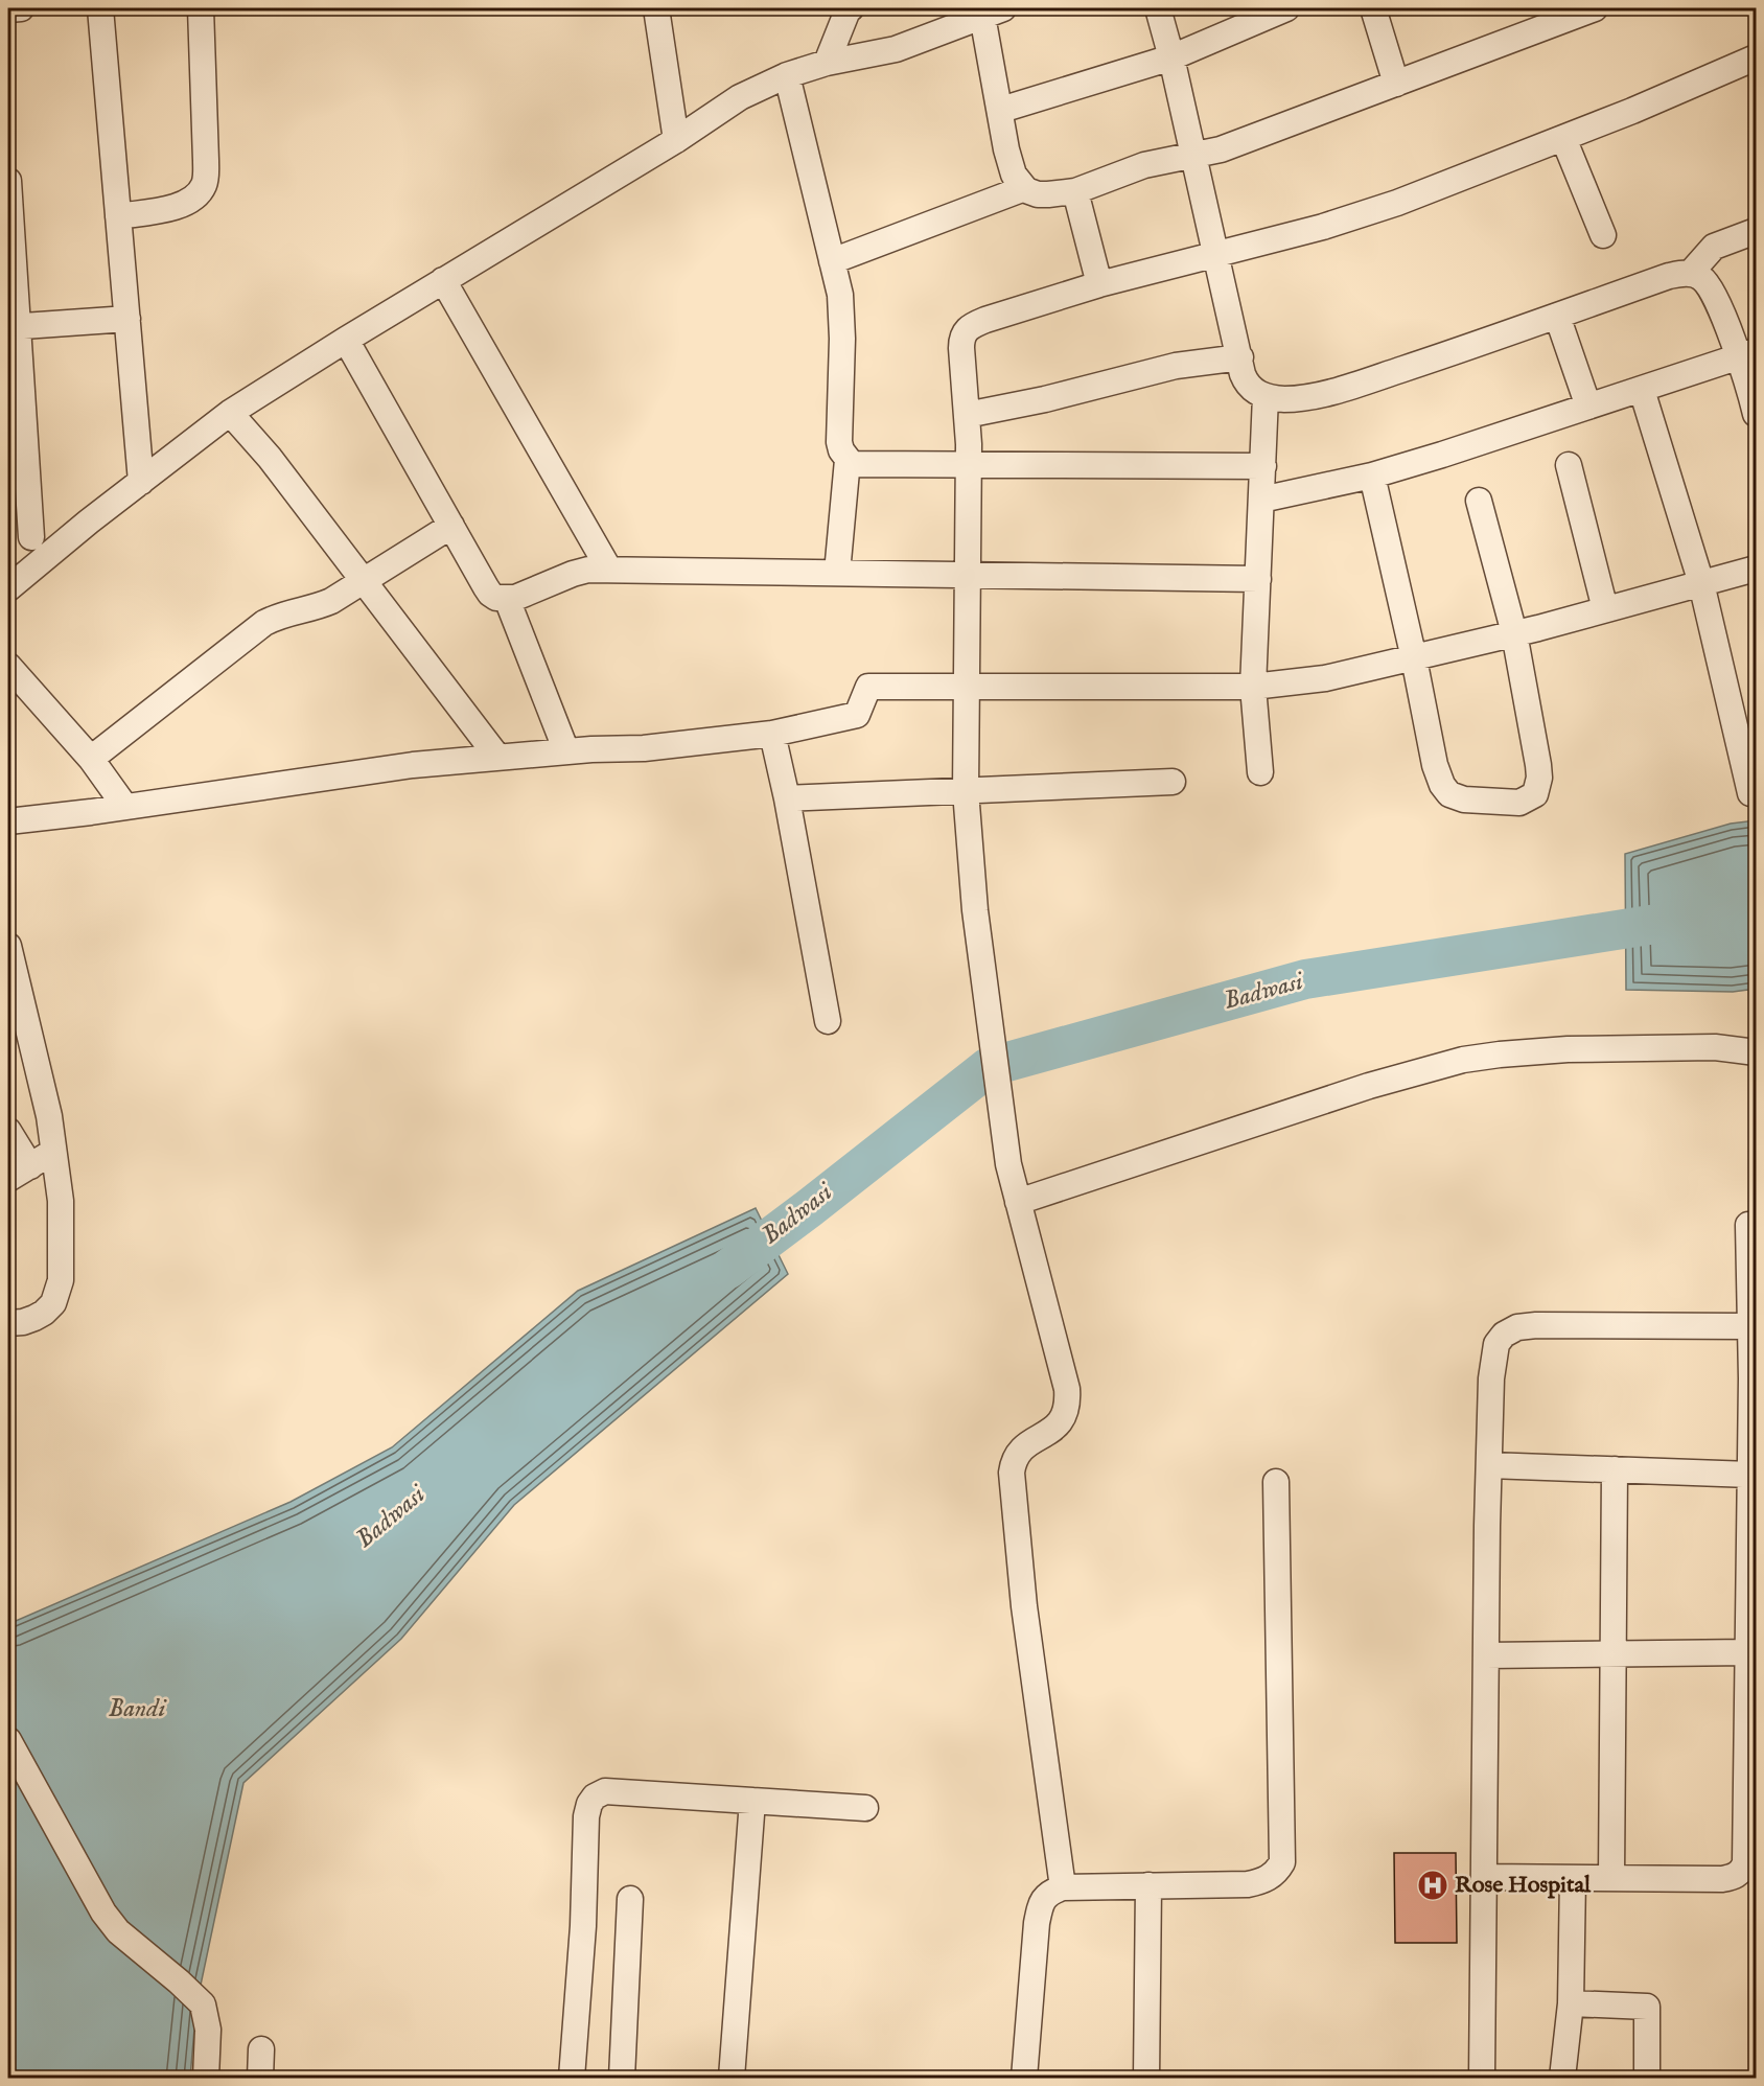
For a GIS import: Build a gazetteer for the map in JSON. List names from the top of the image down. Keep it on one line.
{"water":["Badwasi","Bandi"],"places":{"hospital":["Rose Hospital"]}}
